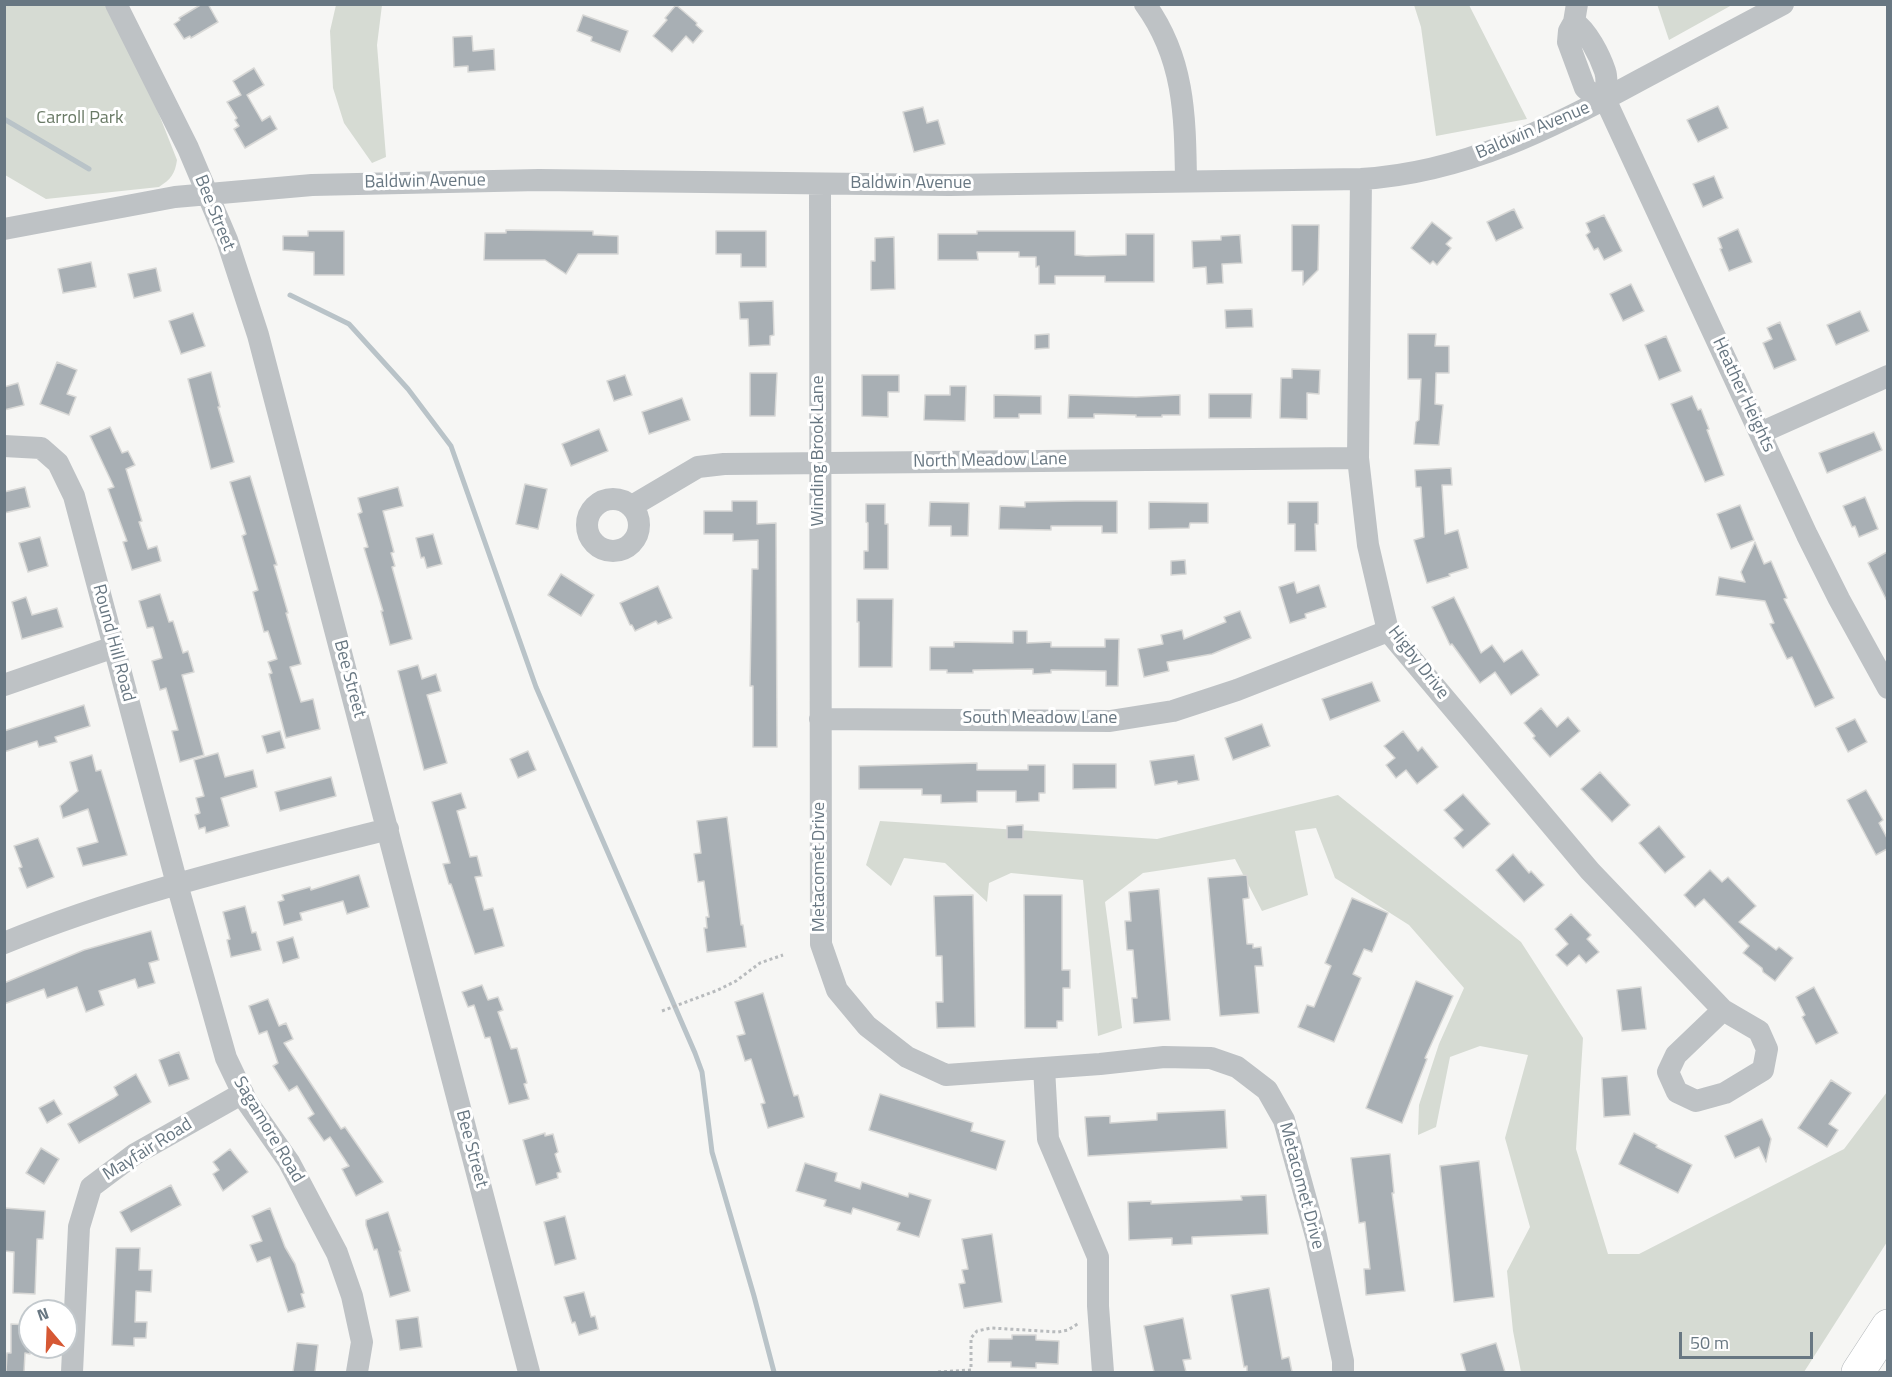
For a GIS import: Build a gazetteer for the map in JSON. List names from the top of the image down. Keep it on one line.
{"streets":{"street":["Baldwin Avenue","Bee Street","Heather Heights","Winding Brook Lane","North Meadow Lane","Round Hill Road","Higby Drive","South Meadow Lane","Metacomet Drive","Sagamore Road","Mayfair Road"]},"crossings":[["Baldwin Avenue","Bee Street"],["Baldwin Avenue","Heather Heights"],["Baldwin Avenue","Winding Brook Lane"],["Baldwin Avenue","Higby Drive"],["Winding Brook Lane","North Meadow Lane"],["Winding Brook Lane","South Meadow Lane"],["Winding Brook Lane","Metacomet Drive"],["North Meadow Lane","Higby Drive"],["Round Hill Road","Sagamore Road"],["Higby Drive","South Meadow Lane"],["South Meadow Lane","Metacomet Drive"],["Sagamore Road","Mayfair Road"]],"parks":["Carroll Park"],"scale_bar":"50 m","north":"top"}
